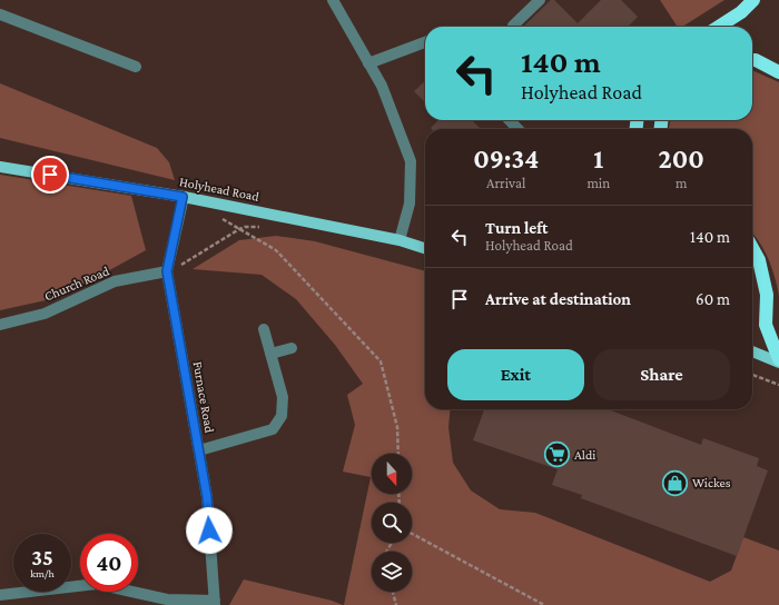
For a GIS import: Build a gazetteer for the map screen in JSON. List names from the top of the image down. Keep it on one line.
{"streets":{"main road":["Holyhead Road"],"street":["Church Road","Furnace Road"]},"crossings":[["Holyhead Road","Furnace Road"],["Church Road","Furnace Road"]],"places":{"supermarket":["Aldi"],"shop":["Wickes"]},"north":"bottom","page":{"turn":["140 m","Holyhead Road"],"eta":["09:34","Arrival","1","min","200","m"],"list":[{"name":"Turn left","note":"Holyhead Road","value":"140 m"},{"name":"Arrive at destination","value":"60 m"}],"buttons":["Exit","Share"],"speed":"35 km/h","limit":"40"}}
